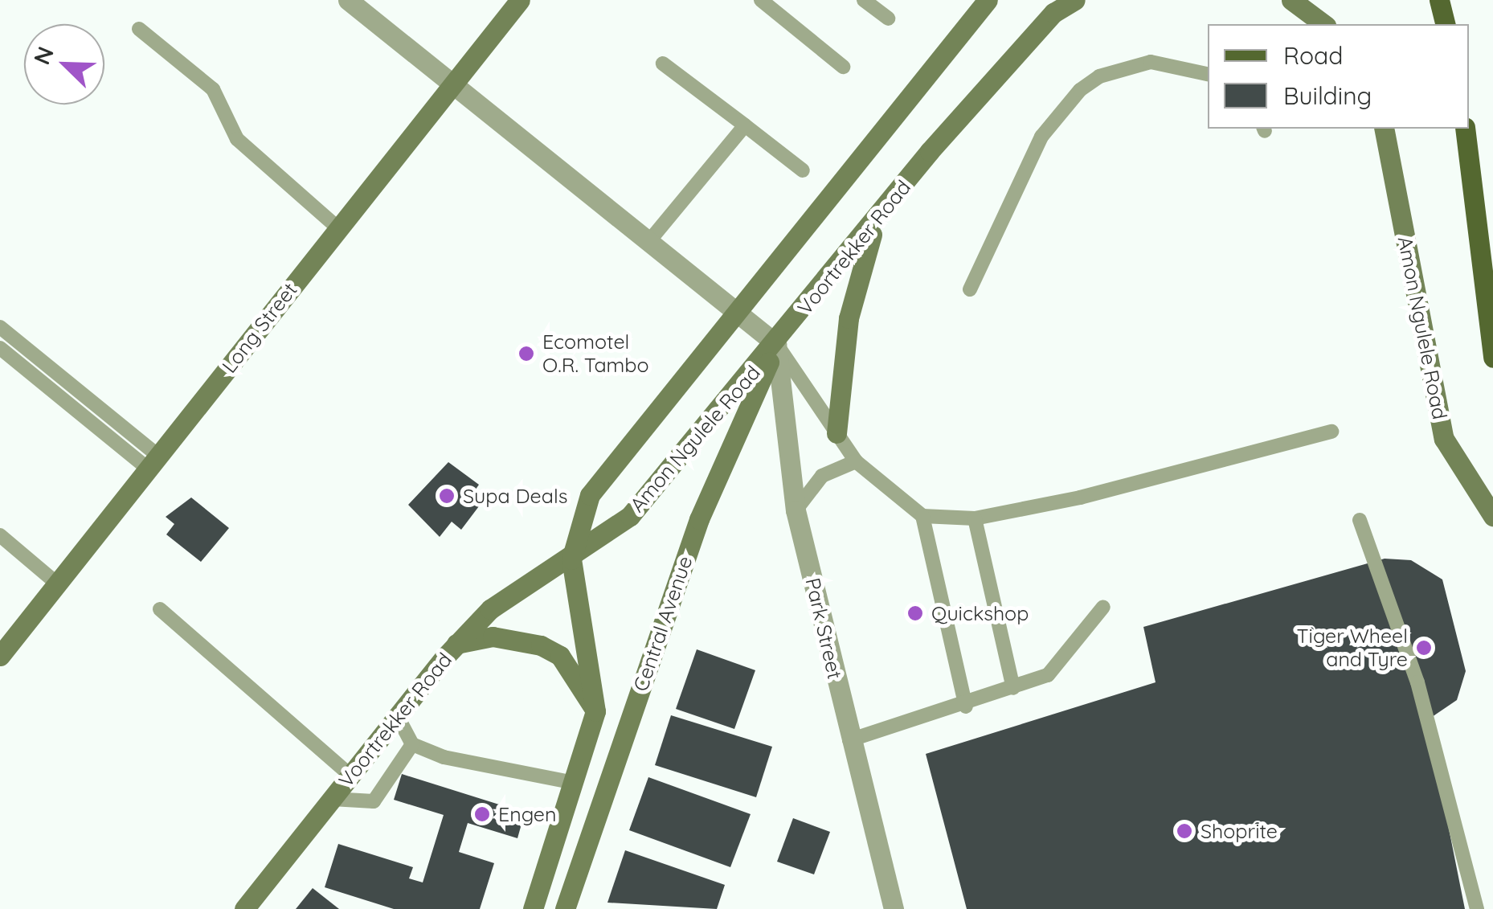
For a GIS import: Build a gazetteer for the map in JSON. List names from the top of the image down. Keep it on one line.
{"streets":{"main road":["Voortrekker Road","Long Street","Amon Ngulele Road","Central Avenue"],"street":["Park Street"]},"crossings":[["Voortrekker Road","Amon Ngulele Road"],["Voortrekker Road","Central Avenue"],["Voortrekker Road","Park Street"],["Amon Ngulele Road","Central Avenue"],["Amon Ngulele Road","Park Street"],["Central Avenue","Park Street"]],"places":["Ecomotel O.R. Tambo","Supa Deals","Quickshop","Tiger Wheel and Tyre","Engen","Shoprite"],"legend":["Road","Building"],"north":"top left"}
